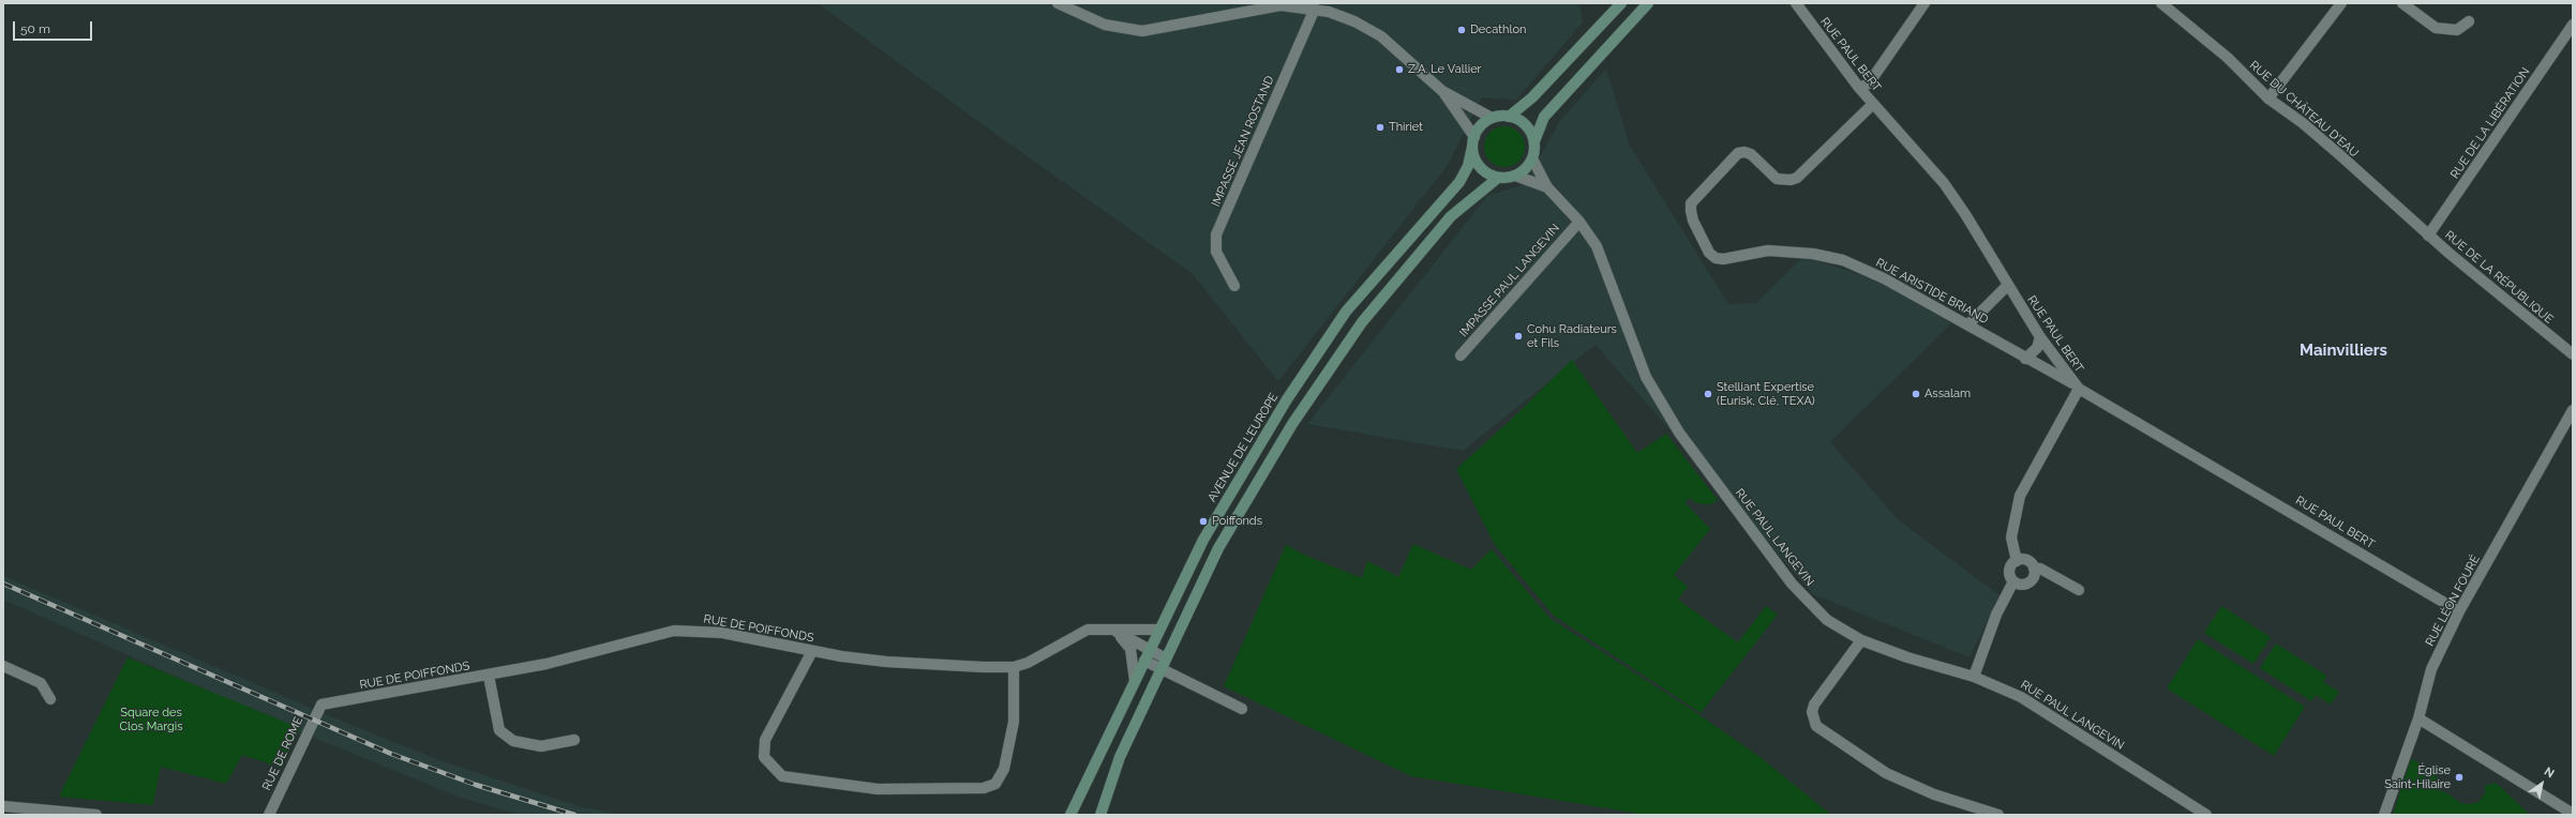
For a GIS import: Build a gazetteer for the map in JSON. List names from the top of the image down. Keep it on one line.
{"streets":{"main road":["AVENUE DE L'EUROPE"],"street":["RUE PAUL BERT","RUE DU CHÂTEAU D'EAU","RUE DE LA LIBÉRATION","IMPASSE JEAN ROSTAND","RUE DE LA RÉPUBLIQUE","IMPASSE PAUL LANGEVIN","RUE ARISTIDE BRIAND","RUE PAUL LANGEVIN","RUE LÉON FOURÉ","RUE DE POIFFONDS","RUE DE ROME"]},"crossings":[["RUE PAUL BERT","RUE ARISTIDE BRIAND"],["RUE PAUL BERT","RUE LÉON FOURÉ"],["RUE DU CHÂTEAU D'EAU","RUE DE LA LIBÉRATION"],["RUE DU CHÂTEAU D'EAU","RUE DE LA RÉPUBLIQUE"],["RUE DE LA LIBÉRATION","RUE DE LA RÉPUBLIQUE"],["IMPASSE PAUL LANGEVIN","RUE PAUL LANGEVIN"],["AVENUE DE L'EUROPE","RUE PAUL LANGEVIN"],["AVENUE DE L'EUROPE","RUE DE POIFFONDS"],["RUE DE POIFFONDS","RUE DE ROME"]],"districts":["Mainvilliers"],"parks":["Square des Clos Margis"],"places":["Decathlon","Z.A. Le Vallier","Thiriet","Cohu Radiateurs et Fils","Stelliant Expertise (Eurisk, Clé, TEXA)","Assalam","Poiffonds","Église Saint-Hilaire"],"scale_bar":"50 m","north":"top right"}
